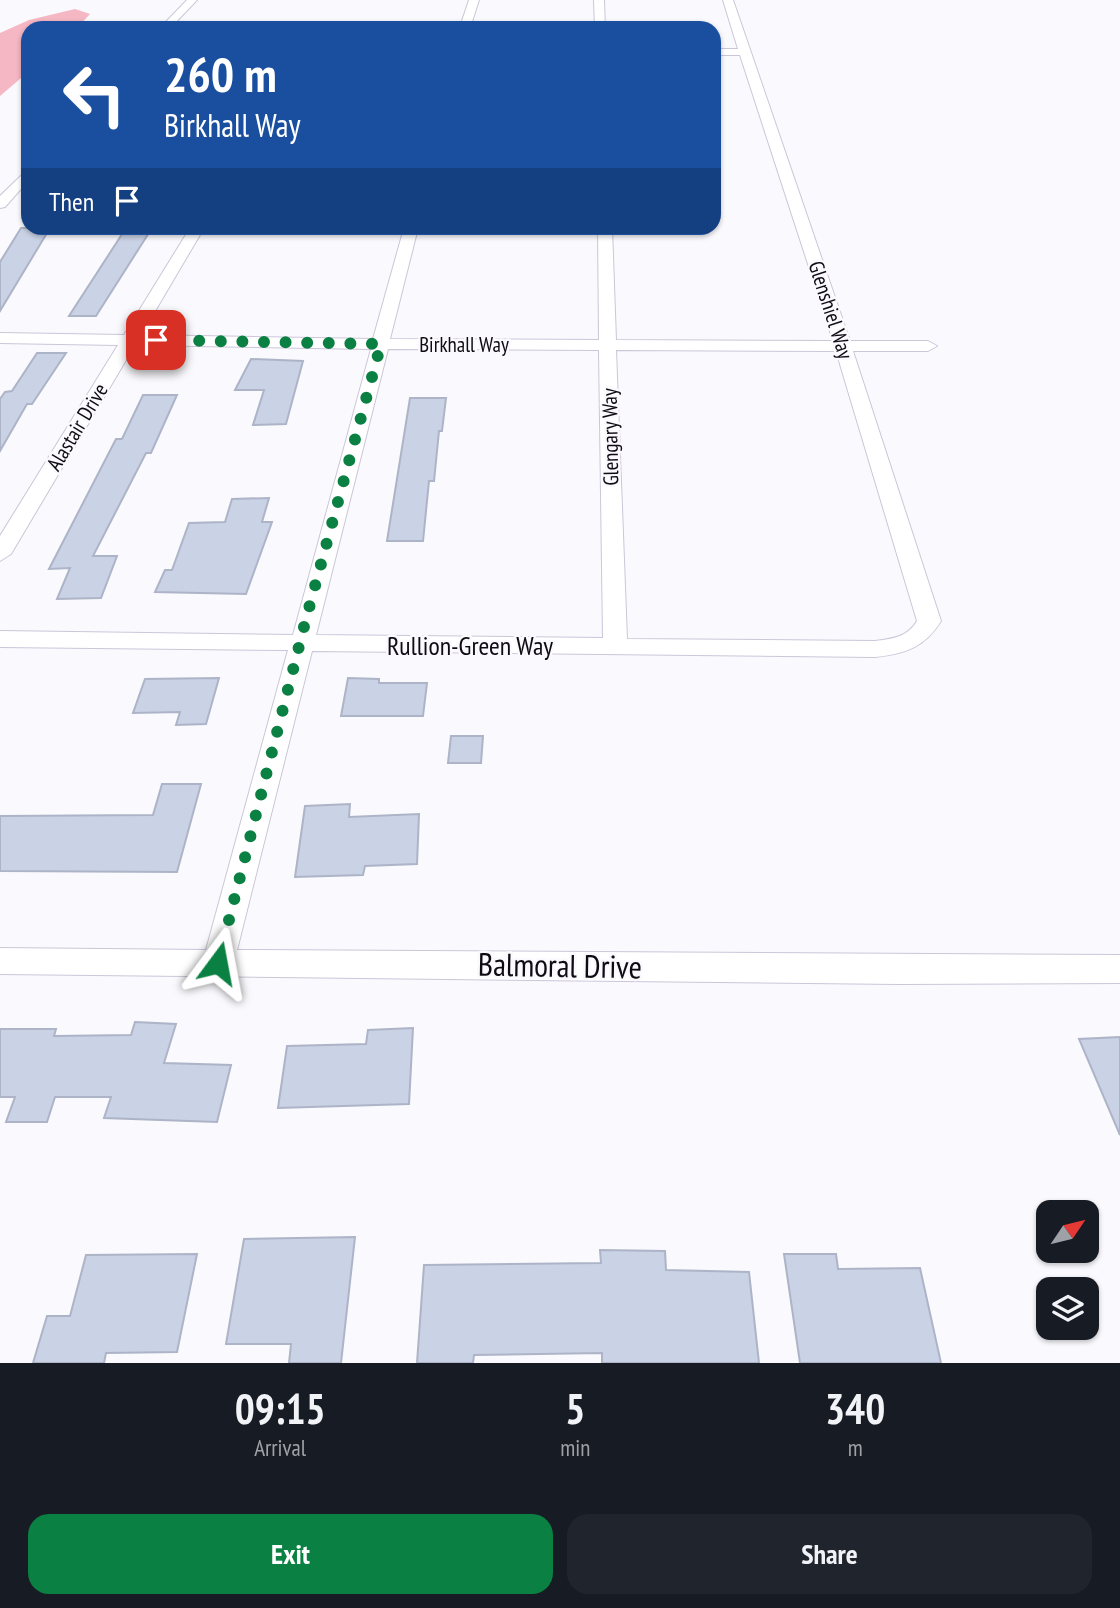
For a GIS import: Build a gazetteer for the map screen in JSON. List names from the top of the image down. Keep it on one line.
{"streets":{"street":["Glenshiel Way","Birkhall Way","Alastair Drive","Glengary Way","Rullion-Green Way","Balmoral Drive"]},"crossings":[["Glenshiel Way","Birkhall Way"],["Glenshiel Way","Rullion-Green Way"],["Birkhall Way","Alastair Drive"],["Birkhall Way","Glengary Way"],["Glengary Way","Rullion-Green Way"]],"north":"top right","page":{"turn":["260 m","Birkhall Way"],"then":"Then","eta":["09:15","Arrival","5","min","340","m"],"buttons":["Exit","Share"]}}
